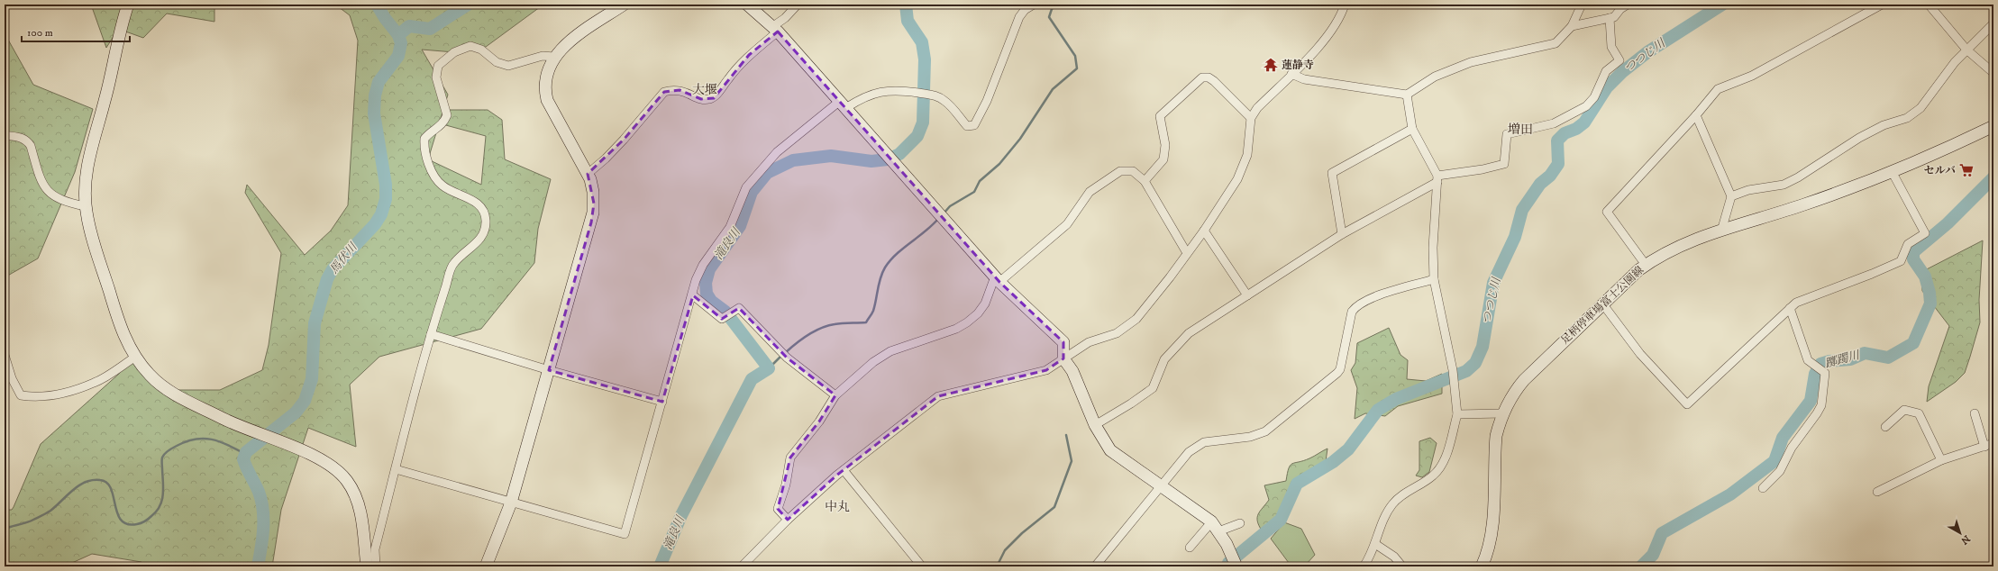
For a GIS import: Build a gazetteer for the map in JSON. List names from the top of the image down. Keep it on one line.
{"streets":{"street":["足柄停車場富士公園線"]},"districts":["大堰","増田","中丸"],"water":["つつじ川","滝良川","馬伏川","躑躅川"],"places":{"temple":["蓮静寺"],"supermarket":["セルバ"]},"scale_bar":"100 m","north":"bottom right"}
